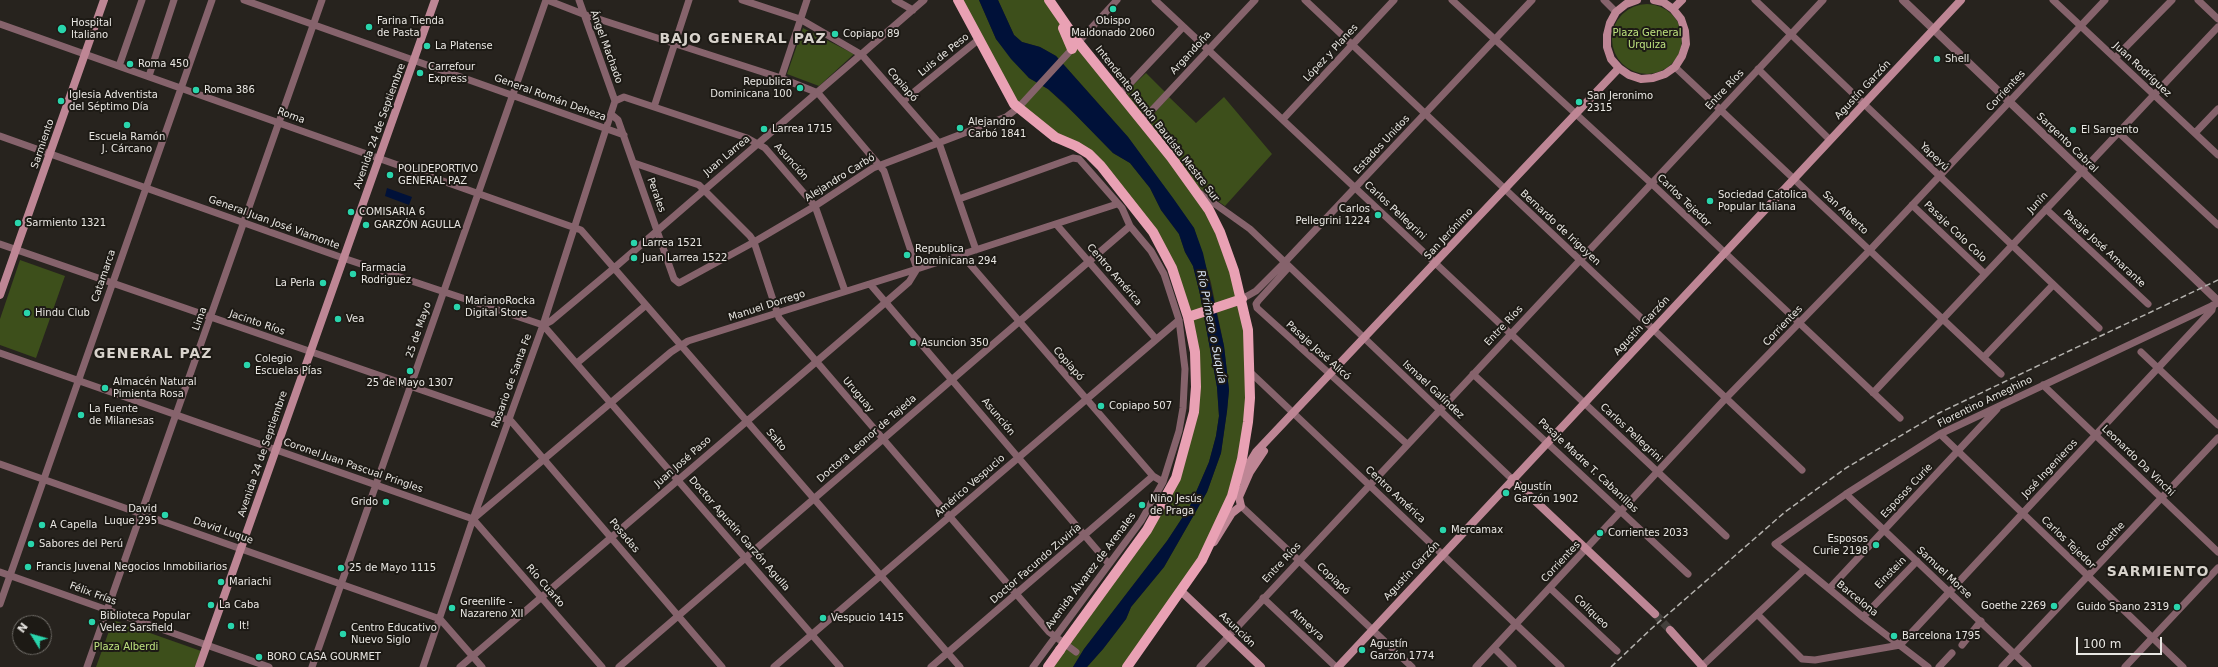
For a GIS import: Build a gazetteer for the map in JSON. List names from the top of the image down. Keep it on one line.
{"streets":{"main road":["Agustín Garzón","Intendente Ramón Bautista Mestre Sur","Avenida 24 de Septiembre","Sarmiento","Asunción","San Jerónimo","Ismael Galíndez"],"street":["Ángel Machado","Argandoña","López y Planes","Luis de Peso","Juan Rodríguez","Copiapó","Entre Ríos","Corrientes","General Román Deheza","Roma","Sargento Cabral","Estados Unidos","Juan Larrea","Yapeyú","Alejandro Carbó","Perales","Carlos Tejedor","Junín","Carlos Pellegrini","San Alberto","General Juan José Viamonte","Bernardo de Irigoyen","Pasaje Colo Colo","Pasaje José Amarante","Centro América","Catamarca","Manuel Dorrego","Lima","Jacinto Ríos","25 de Mayo","Pasaje José Alicó","Rosario de Santa Fe","Uruguay","Florentino Ameghino","Doctora Leonor de Tejeda","Salto","Leonardo Da Vinchi","Juan José Paso","Coronel Juan Pascual Pringles","Pasaje Madre T. Cabanillas","José Ingenieros","Américo Vespucio","Esposos Curie","David Luque","Doctor Agustín Garzón Agulla","Posadas","Goethe","Doctor Facundo Zuviría","Avenida Álvarez de Arenales","Einstein","Samuel Morse","Río Cuarto","Félix Frías","Barcelona","Coliqueo","Almeyra"]},"crossings":[["Ángel Machado","Asunción"],["Ángel Machado","Rosario de Santa Fe"],["Argandoña","Intendente Ramón Bautista Mestre Sur"],["Argandoña","Carlos Pellegrini"],["López y Planes","Carlos Pellegrini"],["López y Planes","Bernardo de Irigoyen"],["Luis de Peso","Copiapó"],["Juan Rodríguez","Corrientes"],["Juan Rodríguez","Junín"],["Copiapó","Entre Ríos"],["Copiapó","Agustín Garzón"],["Copiapó","Juan Larrea"],["Copiapó","Alejandro Carbó"],["Copiapó","San Jerónimo"],["Copiapó","Manuel Dorrego"],["Copiapó","Doctora Leonor de Tejeda"],["Copiapó","Américo Vespucio"],["Copiapó","Doctor Facundo Zuviría"],["Copiapó","Avenida Álvarez de Arenales"],["Entre Ríos","Yapeyú"],["Entre Ríos","Asunción"],["Entre Ríos","Carlos Tejedor"],["Entre Ríos","Carlos Pellegrini"],["Entre Ríos","San Alberto"],["Entre Ríos","Bernardo de Irigoyen"],["Entre Ríos","Centro América"],["Entre Ríos","Pasaje José Alicó"],["Entre Ríos","Ismael Galíndez"],["Entre Ríos","Pasaje Madre T. Cabanillas"],["Entre Ríos","Almeyra"],["Agustín Garzón","Sargento Cabral"],["Agustín Garzón","Yapeyú"],["Agustín Garzón","Carlos Tejedor"],["Agustín Garzón","Carlos Pellegrini"],["Agustín Garzón","San Alberto"],["Agustín Garzón","Bernardo de Irigoyen"],["Agustín Garzón","Centro América"],["Agustín Garzón","Ismael Galíndez"],["Agustín Garzón","Pasaje Madre T. Cabanillas"],["Agustín Garzón","Almeyra"],["Corrientes","Sargento Cabral"],["Corrientes","Yapeyú"],["Corrientes","Carlos Tejedor"],["Corrientes","Carlos Pellegrini"],["Corrientes","San Alberto"],["Corrientes","Bernardo de Irigoyen"],["Corrientes","Pasaje Colo Colo"],["Corrientes","Centro América"],["Corrientes","Ismael Galíndez"],["Corrientes","Pasaje Madre T. Cabanillas"],["Corrientes","Coliqueo"],["General Román Deheza","Avenida 24 de Septiembre"],["General Román Deheza","Perales"],["General Román Deheza","Lima"],["General Román Deheza","25 de Mayo"],["General Román Deheza","Rosario de Santa Fe"],["Roma","Avenida 24 de Septiembre"],["Roma","Sarmiento"],["Roma","Catamarca"],["Roma","Lima"],["Roma","25 de Mayo"],["Roma","Rosario de Santa Fe"],["Roma","Salto"],["Intendente Ramón Bautista Mestre Sur","Estados Unidos"],["Intendente Ramón Bautista Mestre Sur","Asunción"],["Intendente Ramón Bautista Mestre Sur","Alejandro Carbó"],["Intendente Ramón Bautista Mestre Sur","San Jerónimo"],["Intendente Ramón Bautista Mestre Sur","Centro América"],["Intendente Ramón Bautista Mestre Sur","Ismael Galíndez"],["Avenida 24 de Septiembre","General Juan José Viamonte"],["Avenida 24 de Septiembre","Jacinto Ríos"],["Avenida 24 de Septiembre","Coronel Juan Pascual Pringles"],["Avenida 24 de Septiembre","David Luque"],["Avenida 24 de Septiembre","Félix Frías"],["Sargento Cabral","Junín"],["Sargento Cabral","Florentino Ameghino"],["Sargento Cabral","José Ingenieros"],["Sarmiento","General Juan José Viamonte"],["Sarmiento","Jacinto Ríos"],["Estados Unidos","Carlos Tejedor"],["Estados Unidos","Carlos Pellegrini"],["Estados Unidos","Bernardo de Irigoyen"],["Estados Unidos","Pasaje José Alicó"],["Estados Unidos","Ismael Galíndez"],["Juan Larrea","Asunción"],["Juan Larrea","Perales"],["Juan Larrea","General Juan José Viamonte"],["Juan Larrea","Rosario de Santa Fe"],["Juan Larrea","Uruguay"],["Juan Larrea","Salto"],["Juan Larrea","Doctor Agustín Garzón Agulla"],["Yapeyú","Junín"],["Asunción","Alejandro Carbó"],["Asunción","Manuel Dorrego"],["Asunción","Rosario de Santa Fe"],["Asunción","Doctora Leonor de Tejeda"],["Asunción","Juan José Paso"],["Asunción","Américo Vespucio"],["Asunción","Doctor Facundo Zuviría"],["Asunción","Avenida Álvarez de Arenales"],["Alejandro Carbó","Perales"],["Alejandro Carbó","Uruguay"],["Perales","Rosario de Santa Fe"],["Perales","Uruguay"],["Carlos Tejedor","Junín"],["Carlos Tejedor","San Jerónimo"],["Carlos Tejedor","Florentino Ameghino"],["Carlos Tejedor","José Ingenieros"],["Carlos Tejedor","Esposos Curie"],["Carlos Tejedor","Goethe"],["Junín","San Alberto"],["Junín","Pasaje Colo Colo"],["Junín","Pasaje José Amarante"],["Carlos Pellegrini","San Jerónimo"],["General Juan José Viamonte","Catamarca"],["General Juan José Viamonte","Lima"],["General Juan José Viamonte","25 de Mayo"],["General Juan José Viamonte","Rosario de Santa Fe"],["General Juan José Viamonte","Doctor Agustín Garzón Agulla"],["Bernardo de Irigoyen","San Jerónimo"],["San Jerónimo","Centro América"],["San Jerónimo","Pasaje José Alicó"],["San Jerónimo","Ismael Galíndez"],["Centro América","Manuel Dorrego"],["Centro América","Doctora Leonor de Tejeda"],["Centro América","Américo Vespucio"],["Catamarca","Jacinto Ríos"],["Catamarca","Coronel Juan Pascual Pringles"],["Catamarca","David Luque"],["Catamarca","Félix Frías"],["Manuel Dorrego","Rosario de Santa Fe"],["Manuel Dorrego","Uruguay"],["Manuel Dorrego","Salto"],["Manuel Dorrego","Juan José Paso"],["Manuel Dorrego","Coronel Juan Pascual Pringles"],["Manuel Dorrego","Doctor Agustín Garzón Agulla"],["Manuel Dorrego","Posadas"],["Manuel Dorrego","Avenida Álvarez de Arenales"],["Manuel Dorrego","Río Cuarto"],["Lima","Jacinto Ríos"],["Lima","Coronel Juan Pascual Pringles"],["Lima","David Luque"],["Lima","Félix Frías"],["Jacinto Ríos","25 de Mayo"],["Jacinto Ríos","Rosario de Santa Fe"],["Jacinto Ríos","Posadas"],["25 de Mayo","Coronel Juan Pascual Pringles"],["25 de Mayo","David Luque"],["Pasaje José Alicó","Ismael Galíndez"],["Rosario de Santa Fe","Salto"],["Rosario de Santa Fe","Coronel Juan Pascual Pringles"],["Rosario de Santa Fe","David Luque"],["Rosario de Santa Fe","Doctor Agustín Garzón Agulla"],["Rosario de Santa Fe","Posadas"],["Rosario de Santa Fe","Río Cuarto"],["Uruguay","Doctora Leonor de Tejeda"],["Uruguay","Juan José Paso"],["Uruguay","Américo Vespucio"],["Uruguay","Doctor Facundo Zuviría"],["Uruguay","Avenida Álvarez de Arenales"],["Florentino Ameghino","Leonardo Da Vinchi"],["Florentino Ameghino","José Ingenieros"],["Florentino Ameghino","Esposos Curie"],["Florentino Ameghino","Samuel Morse"],["Florentino Ameghino","Barcelona"],["Doctora Leonor de Tejeda","Salto"],["Doctora Leonor de Tejeda","Doctor Agustín Garzón Agulla"],["Doctora Leonor de Tejeda","Posadas"],["Doctora Leonor de Tejeda","Avenida Álvarez de Arenales"],["Salto","Juan José Paso"],["Salto","Américo Vespucio"],["Salto","Doctor Facundo Zuviría"],["Leonardo Da Vinchi","José Ingenieros"],["Leonardo Da Vinchi","Goethe"],["Juan José Paso","Doctor Agustín Garzón Agulla"],["Juan José Paso","Posadas"],["Juan José Paso","Río Cuarto"],["Coronel Juan Pascual Pringles","Río Cuarto"],["José Ingenieros","Samuel Morse"],["José Ingenieros","Barcelona"],["Américo Vespucio","Doctor Agustín Garzón Agulla"],["Américo Vespucio","Avenida Álvarez de Arenales"],["Esposos Curie","Samuel Morse"],["Esposos Curie","Barcelona"],["Goethe","Samuel Morse"],["Einstein","Samuel Morse"],["Einstein","Barcelona"]],"districts":["BAJO GENERAL PAZ","GENERAL PAZ","SARMIENTO"],"water":["Río Primero o Suquía"],"parks":["Plaza General Urquiza","Plaza Alberdi"],"places":["Obispo Maldonado 2060","Farina Tienda de Pasta","Hospital Italiano","Copiapo 89","La Platense","Shell","Roma 450","Carrefour Express","Republica Dominicana 100","Roma 386","Iglesia Adventista del Séptimo Día","San Jeronimo 2315","Escuela Ramón J. Cárcano","Alejandro Carbó 1841","Larrea 1715","El Sargento","POLIDEPORTIVO GENERAL PAZ","Sociedad Catolica Popular Italiana","COMISARIA 6","Carlos Pellegrini 1224","Sarmiento 1321","GARZÓN AGULLA","Larrea 1521","Republica Dominicana 294","Juan Larrea 1522","Farmacia Rodriguez","La Perla","MarianoRocka Digital Store","Hindu Club","Vea","Asuncion 350","Colegio Escuelas Pías","25 de Mayo 1307","Almacén Natural Pimienta Rosa","Copiapo 507","La Fuente de Milanesas","Agustín Garzón 1902","Grido","Niño Jesús de Praga","David Luque 295","A Capella","Mercamax","Corrientes 2033","Sabores del Perú","Esposos Curie 2198","Francis Juvenal Negocios Inmobiliarios","25 de Mayo 1115","Mariachi","La Caba","Goethe 2269","Guido Spano 2319","Greenlife - Nazareno XII","Vespucio 1415","Biblioteca Popular Velez Sarsfield","It!","Centro Educativo Nuevo Siglo","Barcelona 1795","Agustín Garzón 1774","BORO CASA GOURMET"],"scale_bar":"100 m","north":"top left"}
